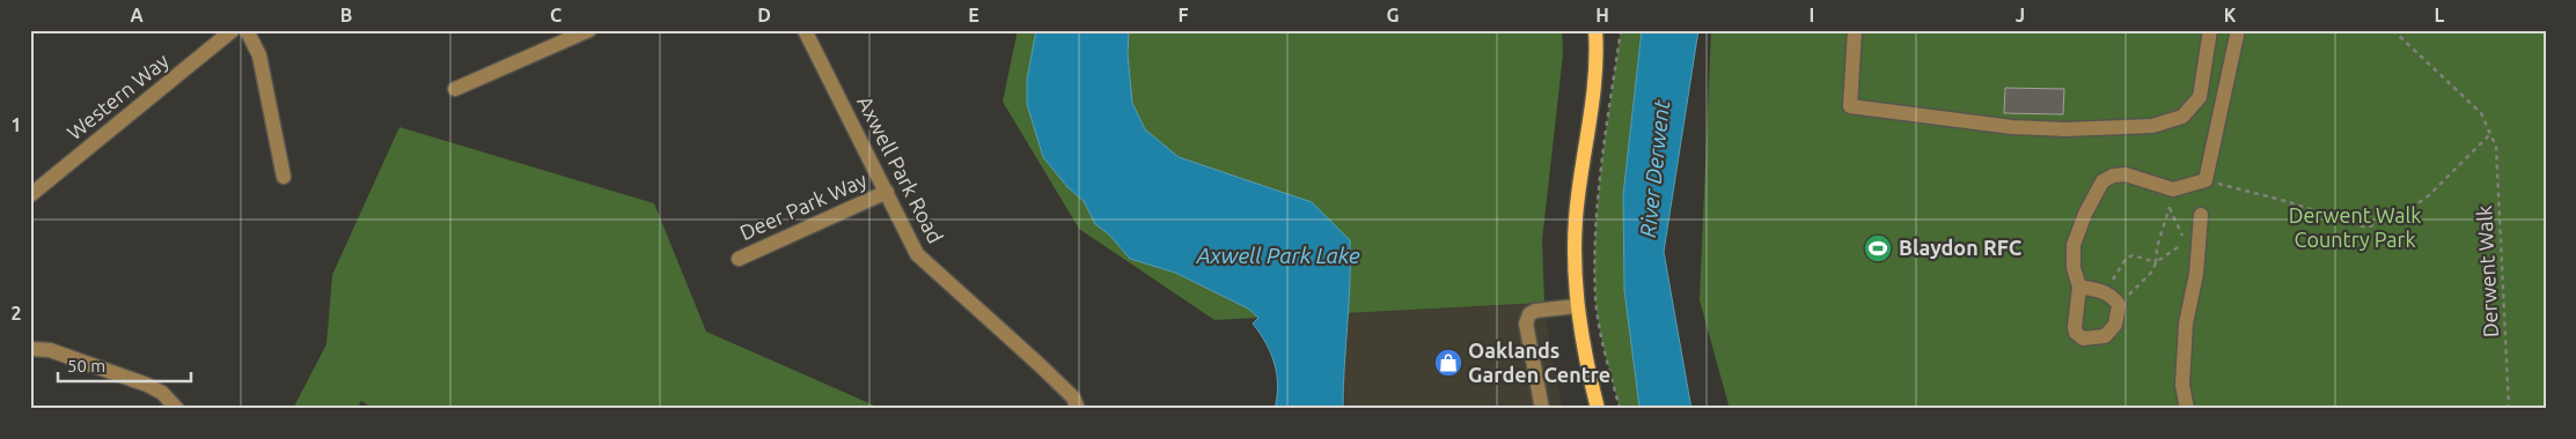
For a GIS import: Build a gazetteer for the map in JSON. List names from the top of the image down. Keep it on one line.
{"streets":{"street":["Western Way","Axwell Park Road","Deer Park Way"],"path":["Derwent Walk"]},"crossings":[["Axwell Park Road","Deer Park Way"]],"water":["River Derwent","Axwell Park Lake"],"parks":["Derwent Walk Country Park"],"places":{"sports":["Blaydon RFC"],"shop":["Oaklands Garden Centre"]},"scale_bar":"50 m","grid":{"columns":["A","B","C","D","E","F","G","H","I","J","K","L"],"rows":["1","2"]}}
